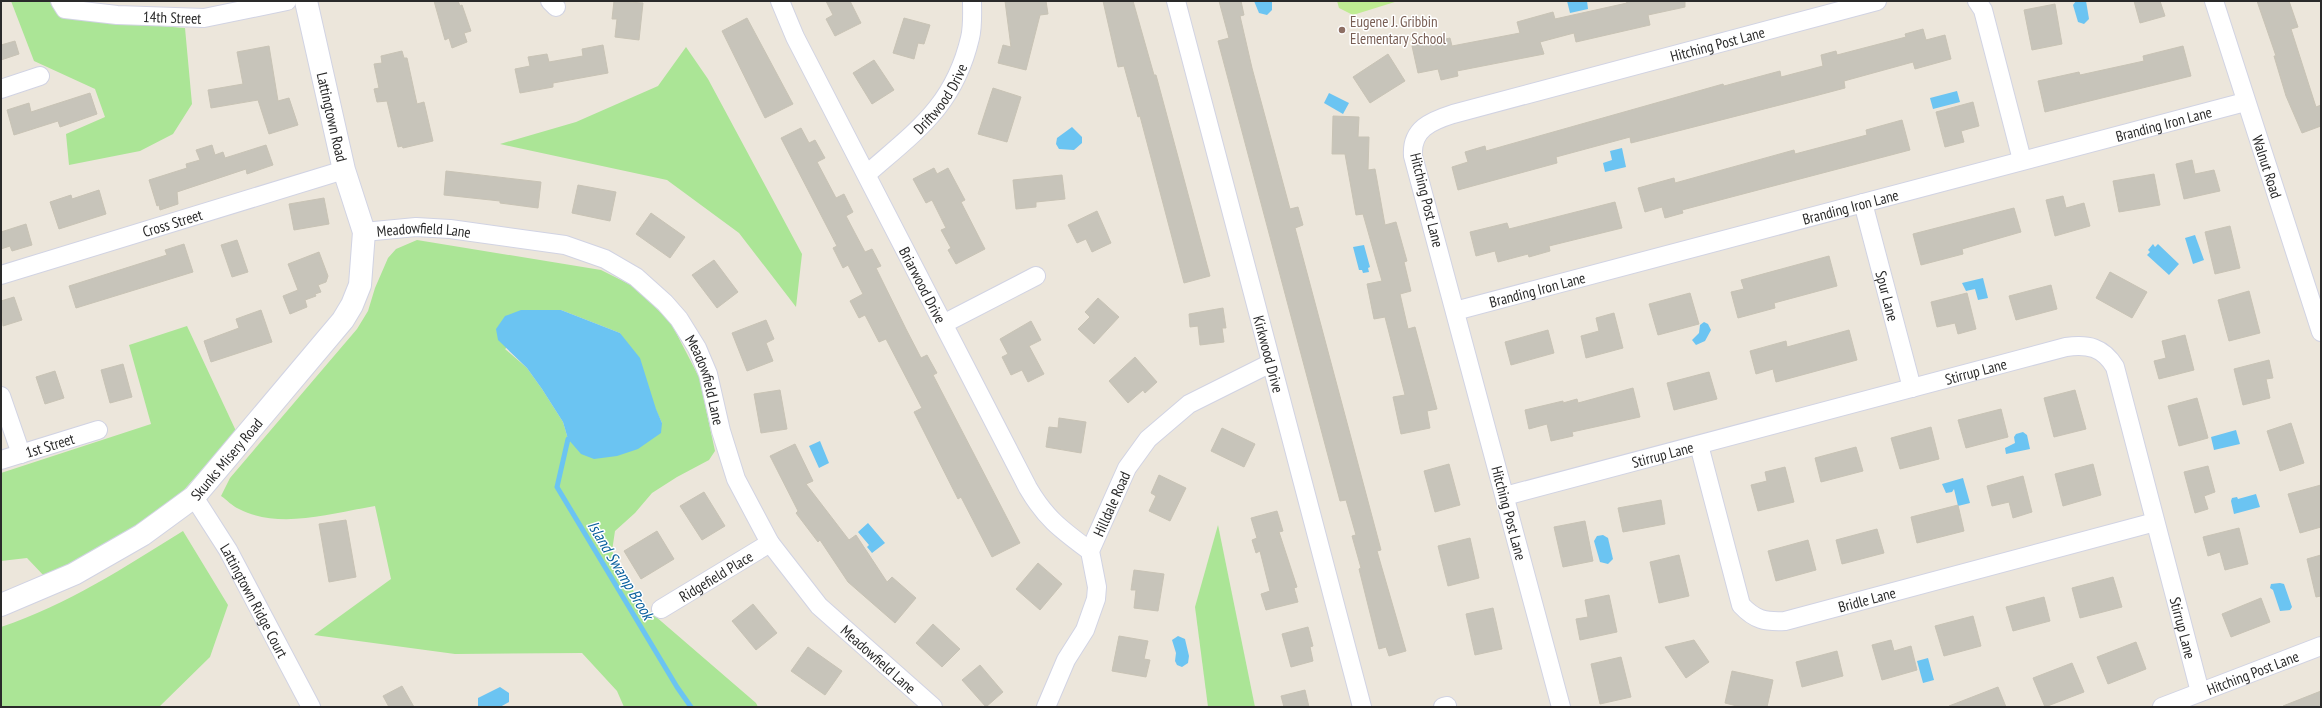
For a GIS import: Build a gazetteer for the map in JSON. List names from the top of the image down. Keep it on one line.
{"streets":{"main road":["Lattingtown Road","Skunks Misery Road"],"street":["14th Street","Hitching Post Lane","Driftwood Drive","Branding Iron Lane","Walnut Road","Cross Street","Meadowfield Lane","Briarwood Drive","Spur Lane","Kirkwood Drive","Stirrup Lane","1st Street","Hilldale Road","Ridgefield Place","Bridle Lane","Lattingtown Ridge Court"]},"crossings":[["Hitching Post Lane","Branding Iron Lane"],["Hitching Post Lane","Stirrup Lane"],["Driftwood Drive","Briarwood Drive"],["Lattingtown Road","Cross Street"],["Lattingtown Road","Meadowfield Lane"],["Lattingtown Road","Skunks Misery Road"],["Branding Iron Lane","Walnut Road"],["Branding Iron Lane","Spur Lane"],["Meadowfield Lane","Skunks Misery Road"],["Meadowfield Lane","Ridgefield Place"],["Briarwood Drive","Hilldale Road"],["Spur Lane","Stirrup Lane"],["Kirkwood Drive","Hilldale Road"],["Stirrup Lane","Bridle Lane"],["Skunks Misery Road","Lattingtown Ridge Court"]],"water":["Island Swamp Brook"],"places":["Eugene J. Gribbin Elementary School"]}
